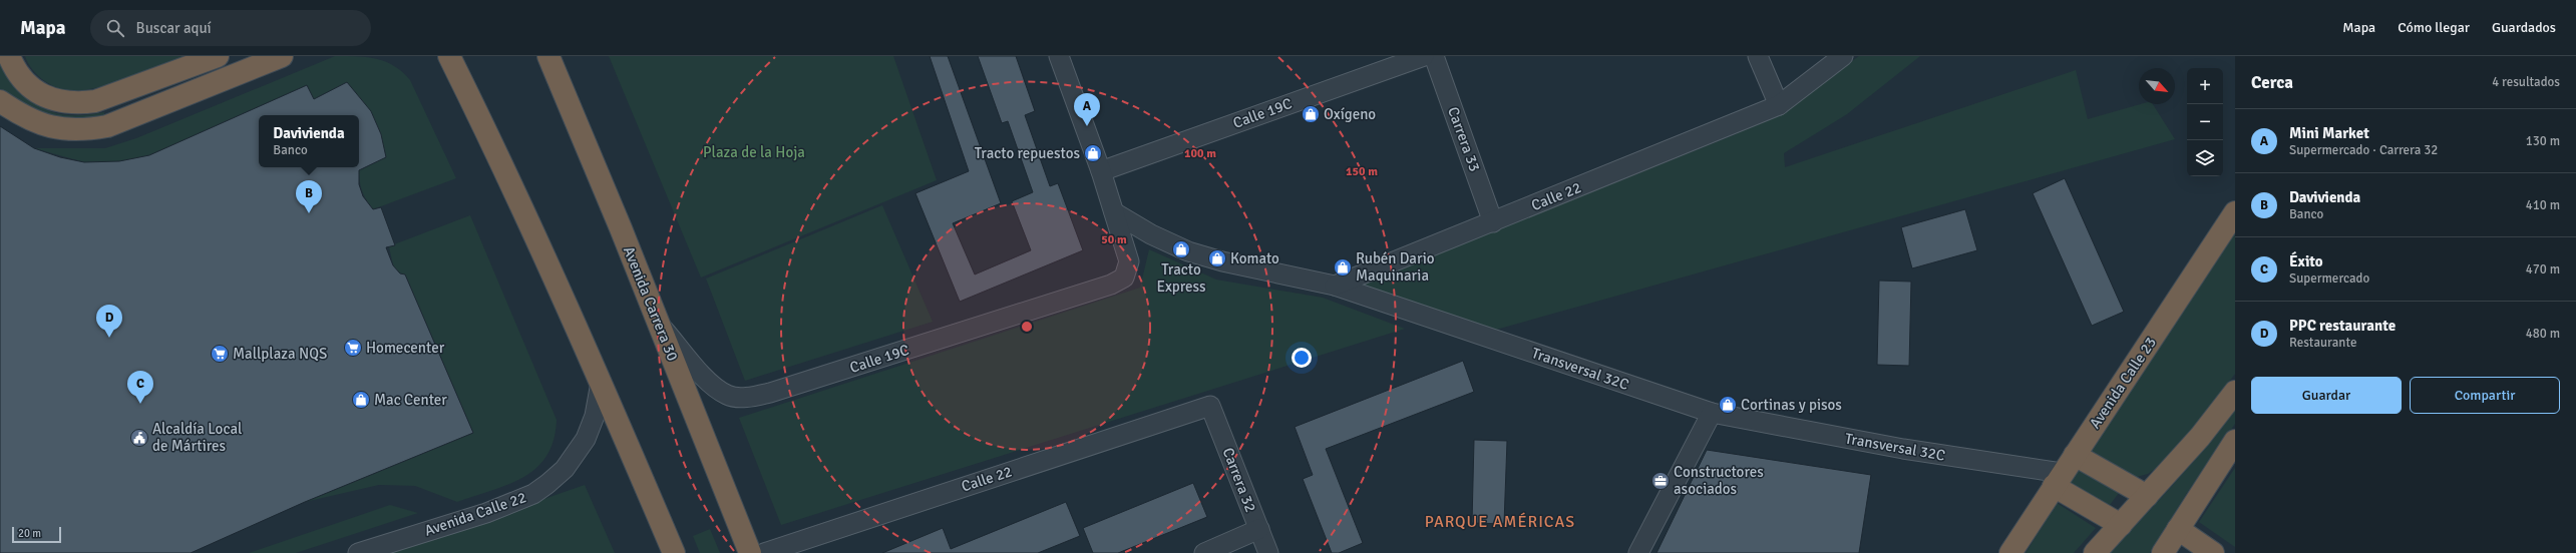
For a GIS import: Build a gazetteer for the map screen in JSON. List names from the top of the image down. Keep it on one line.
{"streets":{"highway":["Avenida Carrera 30","Avenida Calle 23"],"street":["Calle 19C","Carrera 33","Calle 22","Transversal 32C","Carrera 32","Avenida Calle 22"]},"crossings":[["Calle 19C","Avenida Carrera 30"],["Calle 19C","Transversal 32C"],["Carrera 33","Calle 22"],["Calle 22","Transversal 32C"],["Calle 22","Carrera 32"],["Transversal 32C","Avenida Calle 23"]],"districts":["PARQUE AMÉRICAS"],"parks":["Plaza de la Hoja"],"places":{"shop":["Oxígeno","Tracto repuestos","Tracto Express","Komato","Rubén Dario Maquinaria","Mac Center","Cortinas y pisos"],"supermarket":["Homecenter","Mallplaza NQS"],"public building":["Alcaldía Local de Mártires"],"office":["Constructores asociados"]},"scale_bar":"20 m","north":"bottom right","page":{"header":"Mapa","search":"Buscar aquí","nav":["Mapa","Cómo llegar","Guardados"],"heading":["Cerca","4 resultados"],"map_buttons":["+","−"],"pins":["A","B","D","C"],"list":[{"mark":"A","name":"Mini Market","note":"Supermercado · Carrera 32","value":"130 m"},{"mark":"B","name":"Davivienda","note":"Banco","value":"410 m"},{"mark":"C","name":"Éxito","note":"Supermercado","value":"470 m"},{"mark":"D","name":"PPC restaurante","note":"Restaurante","value":"480 m"}],"popup":["Davivienda","Banco"],"buttons":["Guardar","Compartir"],"scale":"20 m"},"rings":["100 m","150 m","50 m"]}
